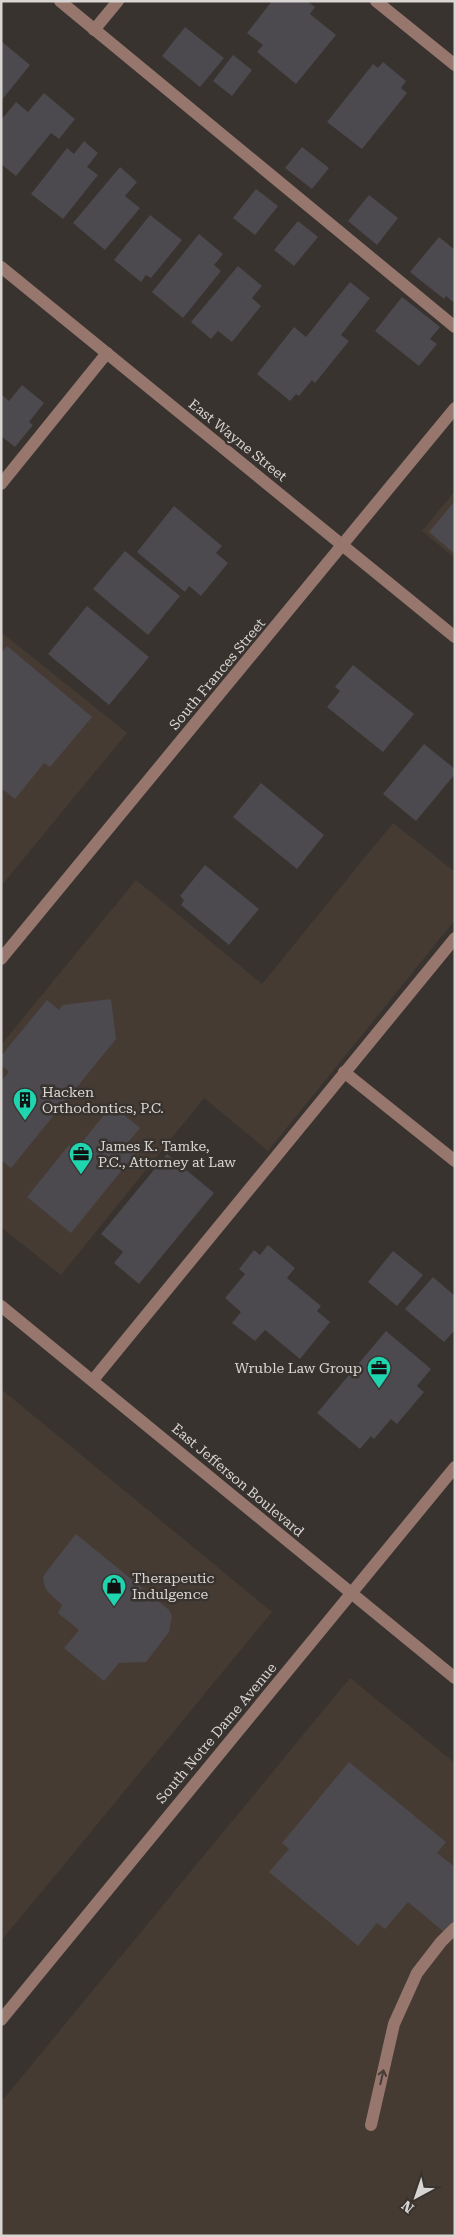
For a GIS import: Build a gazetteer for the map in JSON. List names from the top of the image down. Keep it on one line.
{"streets":{"street":["East Wayne Street","South Frances Street","East Jefferson Boulevard","South Notre Dame Avenue"]},"crossings":[["East Wayne Street","South Frances Street"],["East Jefferson Boulevard","South Notre Dame Avenue"]],"places":{"building":["Hacken Orthodontics, P.C."],"office":["James K. Tamke, P.C., Attorney at Law","Wruble Law Group"],"shop":["Therapeutic Indulgence"]},"north":"bottom left"}
